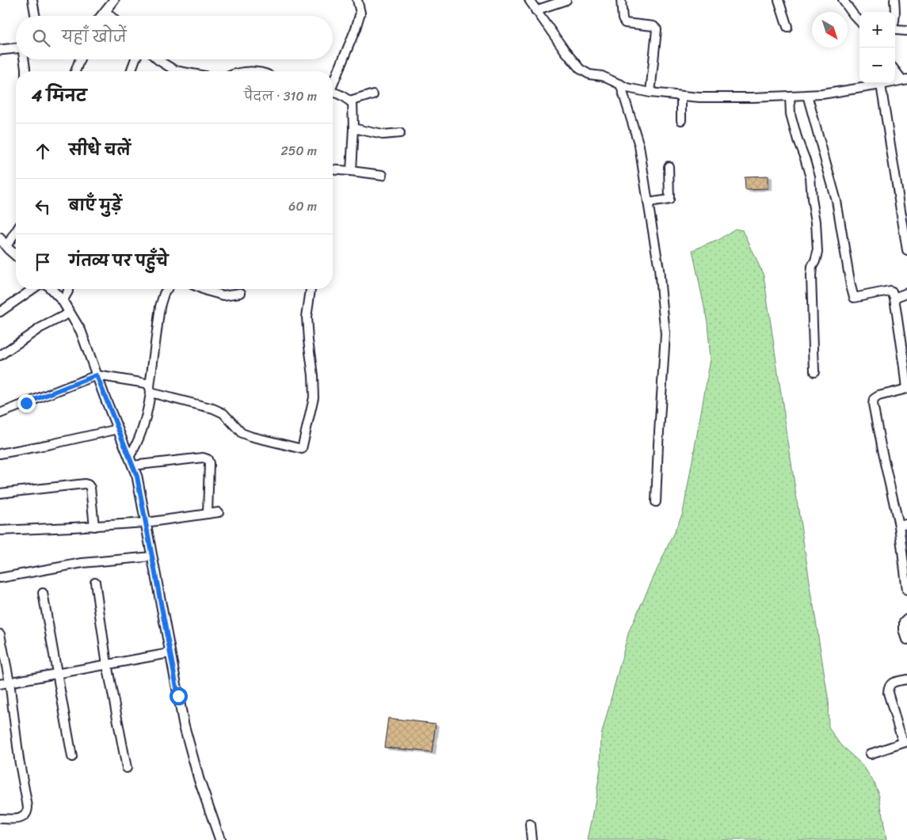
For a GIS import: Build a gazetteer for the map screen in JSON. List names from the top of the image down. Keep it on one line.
{"north":"bottom right","page":{"map_buttons":["+","−"],"search":"यहाँ खोजें","heading":["4 मिनट","पैदल · 310 m"],"list":[["सीधे चलें","250 m"],["बाएँ मुड़ें","60 m"],"गंतव्य पर पहुँचे"]}}
